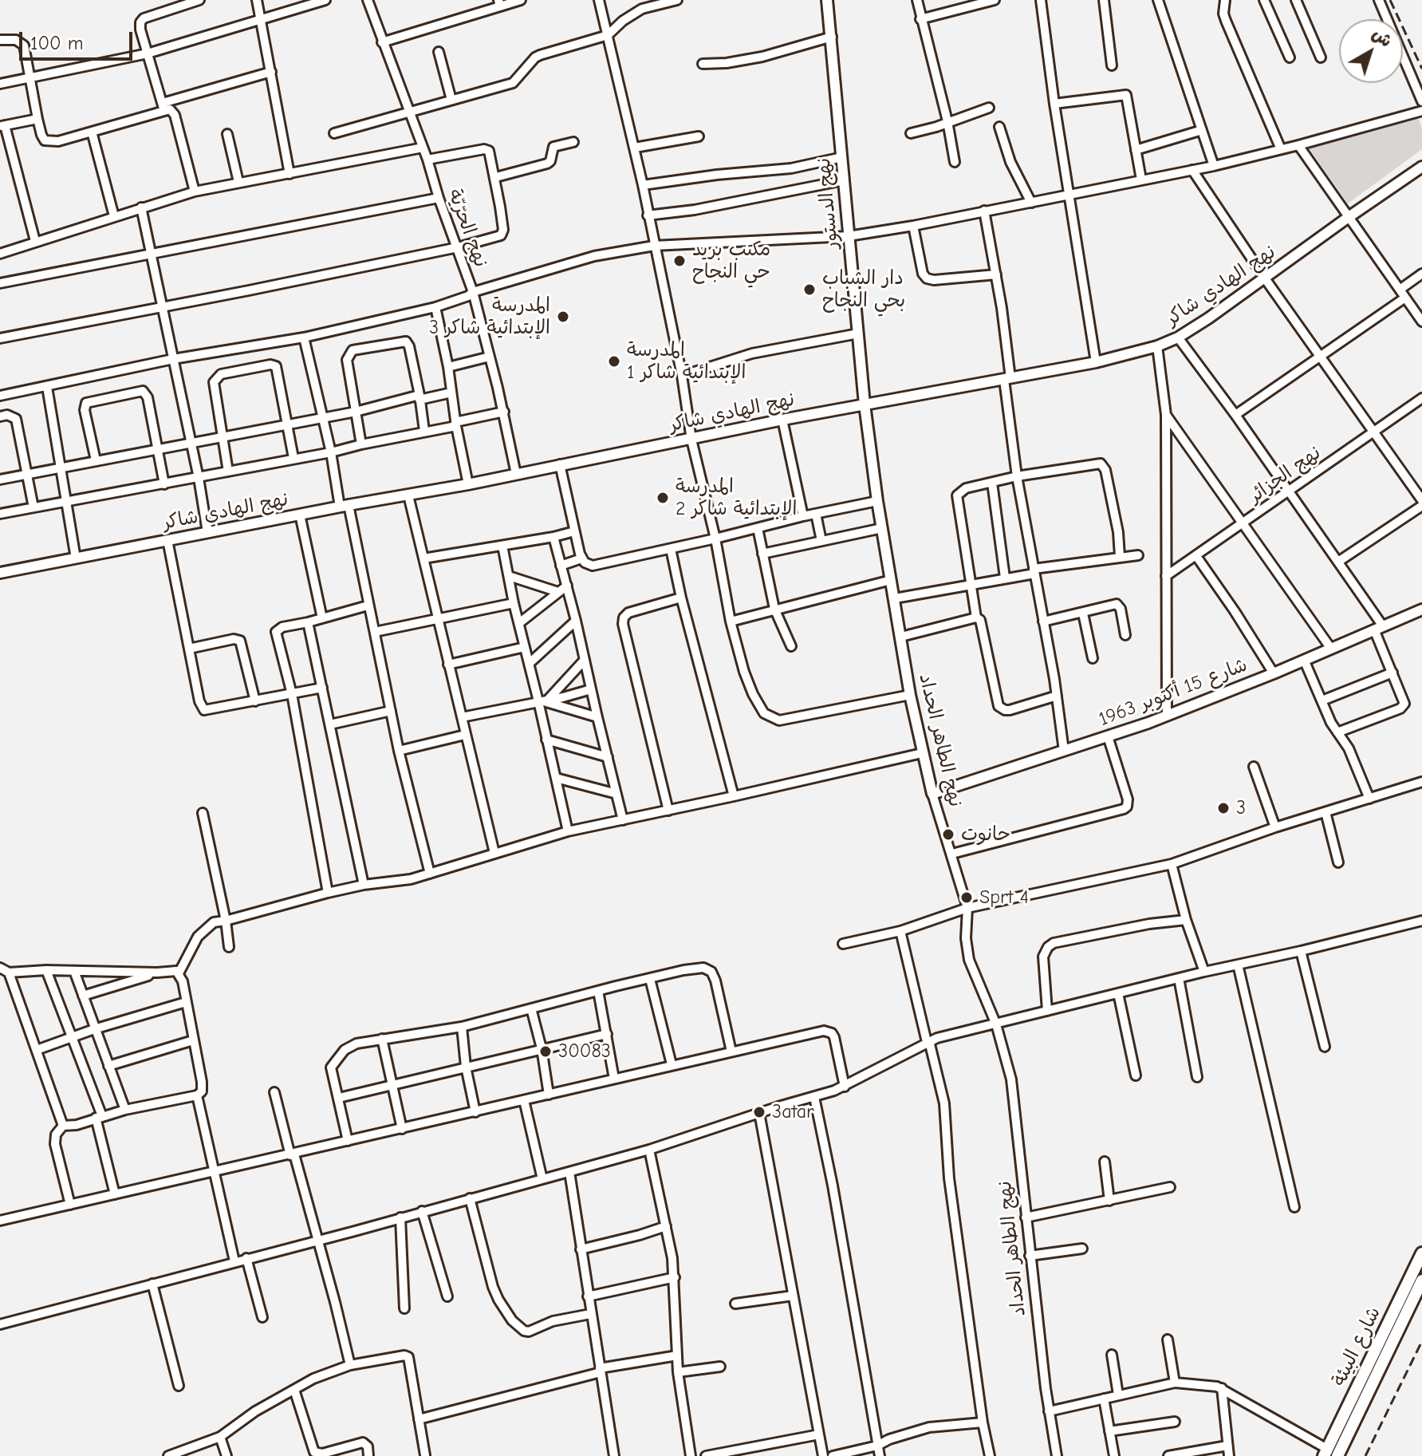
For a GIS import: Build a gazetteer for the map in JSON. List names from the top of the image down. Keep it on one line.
{"streets":{"main road":["شارع البيئة"],"street":["نهج الدستور","نهج الحرّيّة","نهج الهادي شاكر","نهج الجزائر","شارع 15 أكتوبر 1963","نهج الطاهر الحداد"]},"crossings":[["نهج الدستور","نهج الهادي شاكر"],["نهج الدستور","نهج الطاهر الحداد"],["نهج الحرّيّة","نهج الهادي شاكر"],["نهج الهادي شاكر","نهج الطاهر الحداد"],["شارع 15 أكتوبر 1963","نهج الطاهر الحداد"]],"places":["مكتب بريد حي النجاح","دار الشباب بحي النجاح","المدرسة الإبتدائية شاكر 3","المدرسة الإبتدائية شاكر 1","المدرسة الإبتدائية شاكر 2","3","حانوت","Sprt 4","30083","3atar"],"scale_bar":"100 m","north":"top right"}
